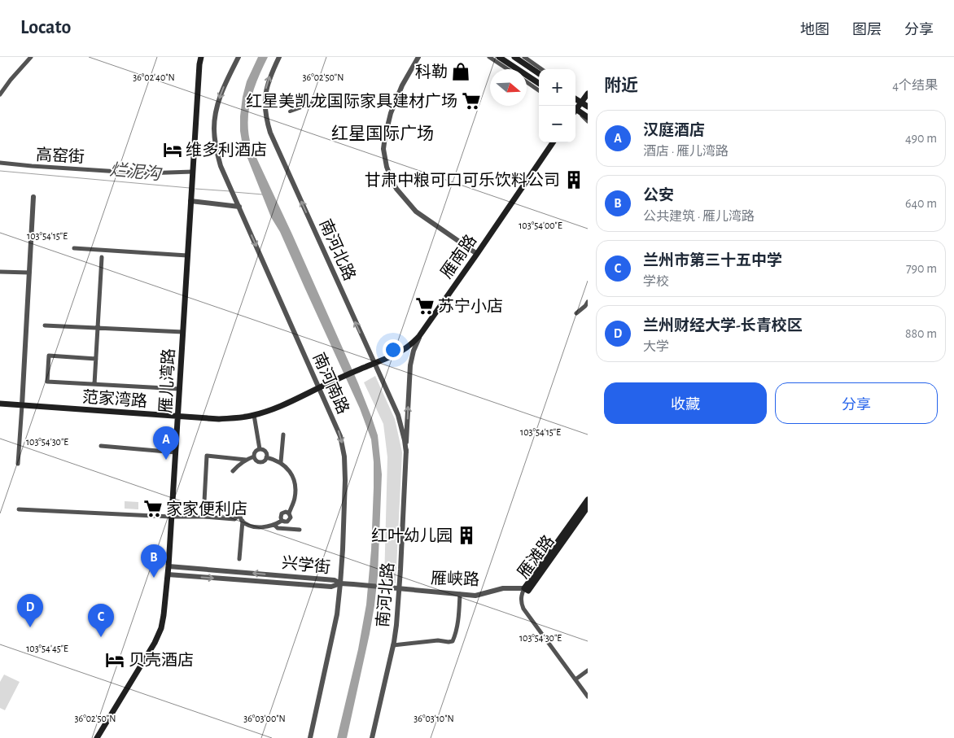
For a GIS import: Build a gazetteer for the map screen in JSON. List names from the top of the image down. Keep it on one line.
{"streets":{"main road":["雁南路","雁儿湾路","范家湾路","雁滩路"],"street":["高窑街","南河北路","南河南路","兴学街","雁峡路"]},"crossings":[["高窑街","雁儿湾路"],["南河北路","雁南路"],["南河北路","雁峡路"],["雁南路","范家湾路"],["雁儿湾路","范家湾路"],["雁儿湾路","兴学街"],["南河南路","范家湾路"],["南河南路","兴学街"],["南河南路","雁峡路"],["雁滩路","雁峡路"],["兴学街","雁峡路"]],"one_way":["南河北路","南河南路"],"districts":["红星国际广场"],"water":["烂泥沟"],"places":{"shop":["科勒"],"supermarket":["红星美凯龙国际家具建材广场","苏宁小店","家家便利店"],"hotel":["维多利酒店","贝壳酒店"],"building":["甘肃中粮可口可乐饮料公司","红叶幼儿园"]},"north":"right","page":{"header":"Locato","nav":["地图","图层","分享"],"heading":["附近","4个结果"],"map_buttons":["+","−"],"list":[{"mark":"A","name":"汉庭酒店","note":"酒店 · 雁儿湾路","value":"490 m"},{"mark":"B","name":"公安","note":"公共建筑 · 雁儿湾路","value":"640 m"},{"mark":"C","name":"兰州市第三十五中学","note":"学校","value":"790 m"},{"mark":"D","name":"兰州财经大学-长青校区","note":"大学","value":"880 m"}],"buttons":["收藏","分享"],"pins":["A","B","D","C"]},"coordinates":["36°02'40\"N","36°02'50\"N","103°54'00\"E","103°54'15\"E","103°54'30\"E","103°54'45\"E","36°03'00\"N","36°03'10\"N"]}
